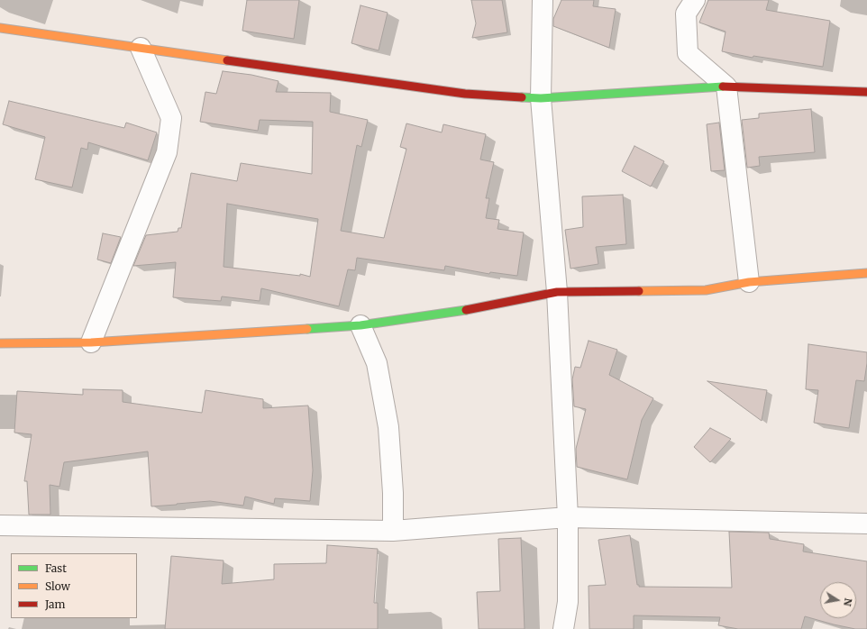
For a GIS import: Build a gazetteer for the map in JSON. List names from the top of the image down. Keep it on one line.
{"legend":["Fast","Slow","Jam"],"north":"right"}
